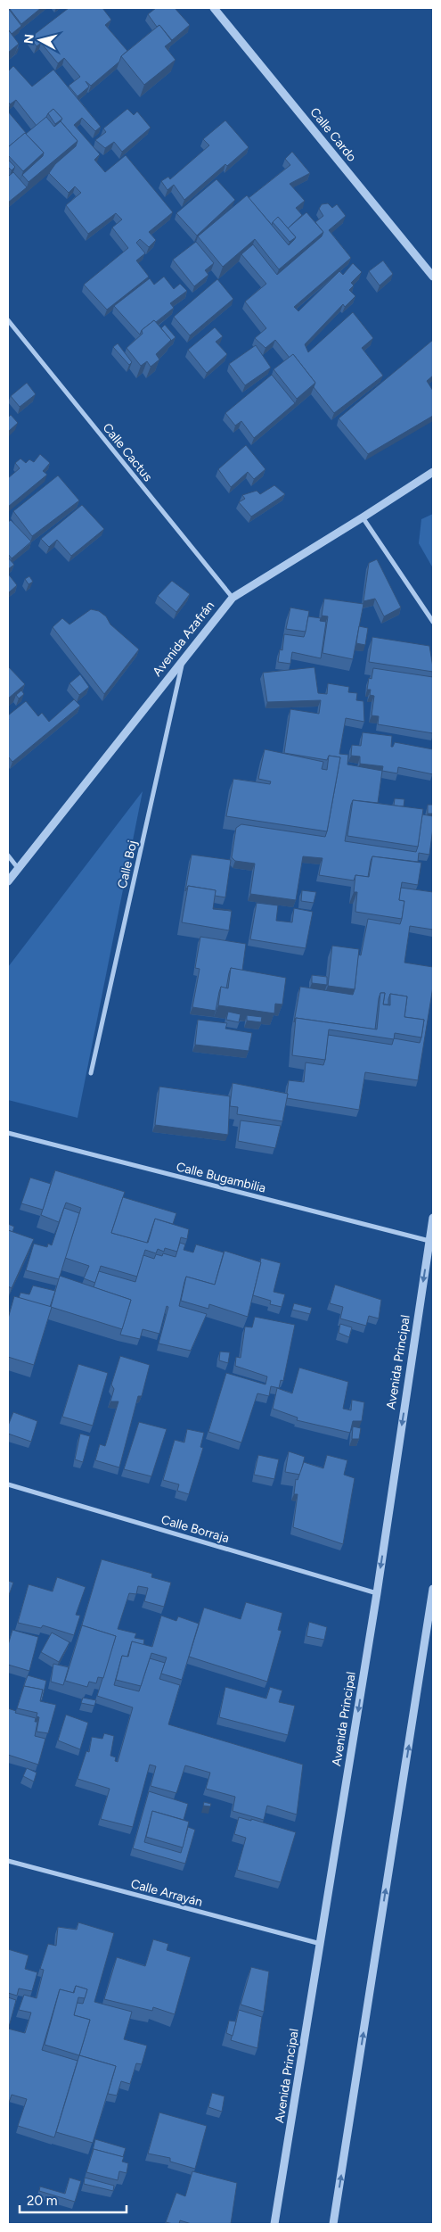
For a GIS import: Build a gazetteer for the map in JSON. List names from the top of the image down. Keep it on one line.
{"streets":{"street":["Calle Cardo","Calle Cactus","Avenida Azafrán","Calle Boj","Calle Bugambilia","Avenida Principal","Calle Borraja","Calle Arrayán"]},"crossings":[["Calle Cactus","Avenida Azafrán"],["Avenida Azafrán","Calle Boj"],["Calle Bugambilia","Avenida Principal"],["Avenida Principal","Calle Borraja"],["Avenida Principal","Calle Arrayán"]],"scale_bar":"20 m","north":"left"}
